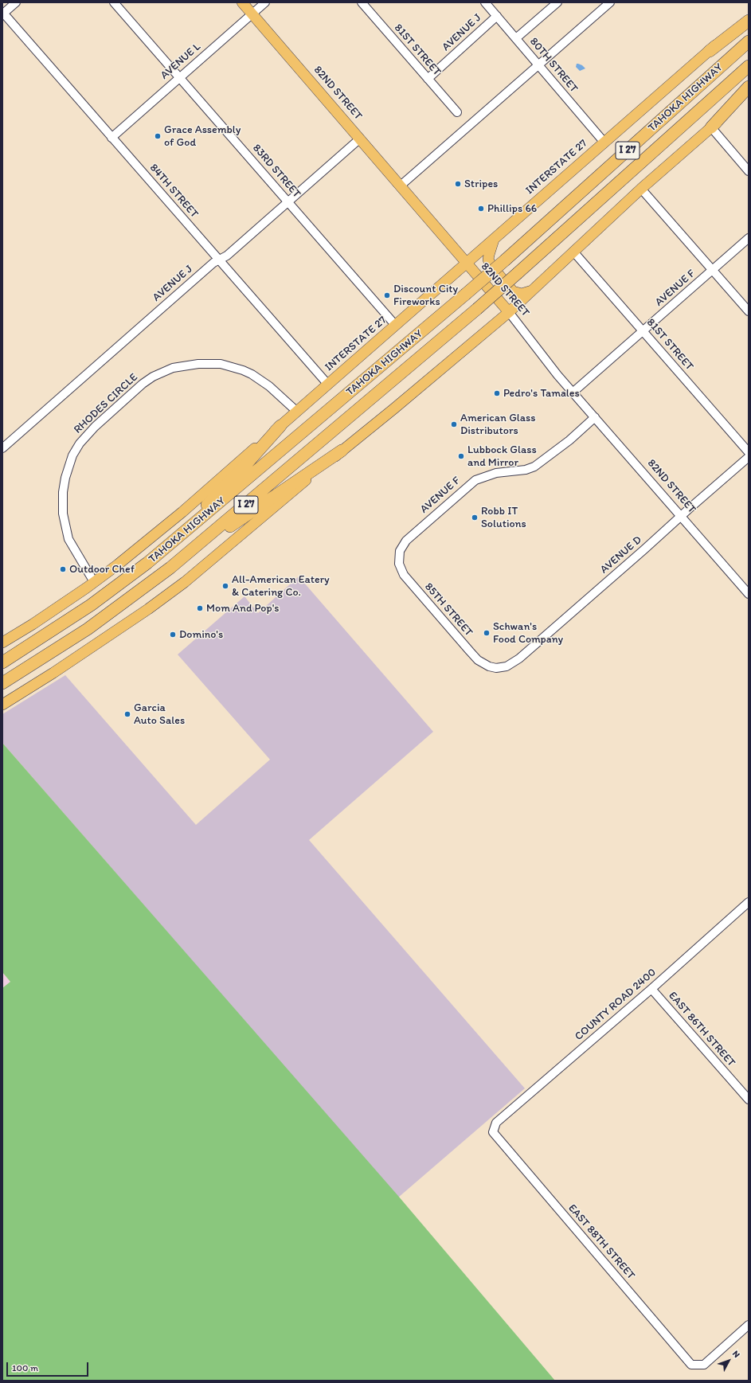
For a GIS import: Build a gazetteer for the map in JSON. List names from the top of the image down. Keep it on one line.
{"streets":{"highway":["TAHOKA HIGHWAY","I 27"],"main road":["82ND STREET","INTERSTATE 27"],"street":["AVENUE J","81ST STREET","AVENUE L","80TH STREET","83RD STREET","84TH STREET","AVENUE F","RHODES CIRCLE","AVENUE D","85TH STREET","COUNTY ROAD 2400","EAST 86TH STREET","EAST 88TH STREET"]},"crossings":[["AVENUE J","81ST STREET"],["AVENUE J","80TH STREET"],["AVENUE J","82ND STREET"],["AVENUE J","83RD STREET"],["AVENUE J","84TH STREET"],["81ST STREET","AVENUE F"],["AVENUE L","82ND STREET"],["AVENUE L","83RD STREET"],["AVENUE L","84TH STREET"],["80TH STREET","INTERSTATE 27"],["82ND STREET","INTERSTATE 27"],["82ND STREET","AVENUE F"],["82ND STREET","AVENUE D"],["TAHOKA HIGHWAY","INTERSTATE 27"],["TAHOKA HIGHWAY","RHODES CIRCLE"],["INTERSTATE 27","83RD STREET"],["INTERSTATE 27","84TH STREET"],["INTERSTATE 27","RHODES CIRCLE"],["AVENUE F","85TH STREET"],["AVENUE D","85TH STREET"],["COUNTY ROAD 2400","EAST 86TH STREET"],["COUNTY ROAD 2400","EAST 88TH STREET"]],"places":["Grace Assembly of God","Stripes","Phillips 66","Discount City Fireworks","Pedro's Tamales","American Glass Distributors","Lubbock Glass and Mirror","Robb IT Solutions","Outdoor Chef","All-American Eatery & Catering Co.","Mom And Pop's","Schwan's Food Company","Domino's","Garcia Auto Sales"],"scale_bar":"100 m","north":"top right"}
